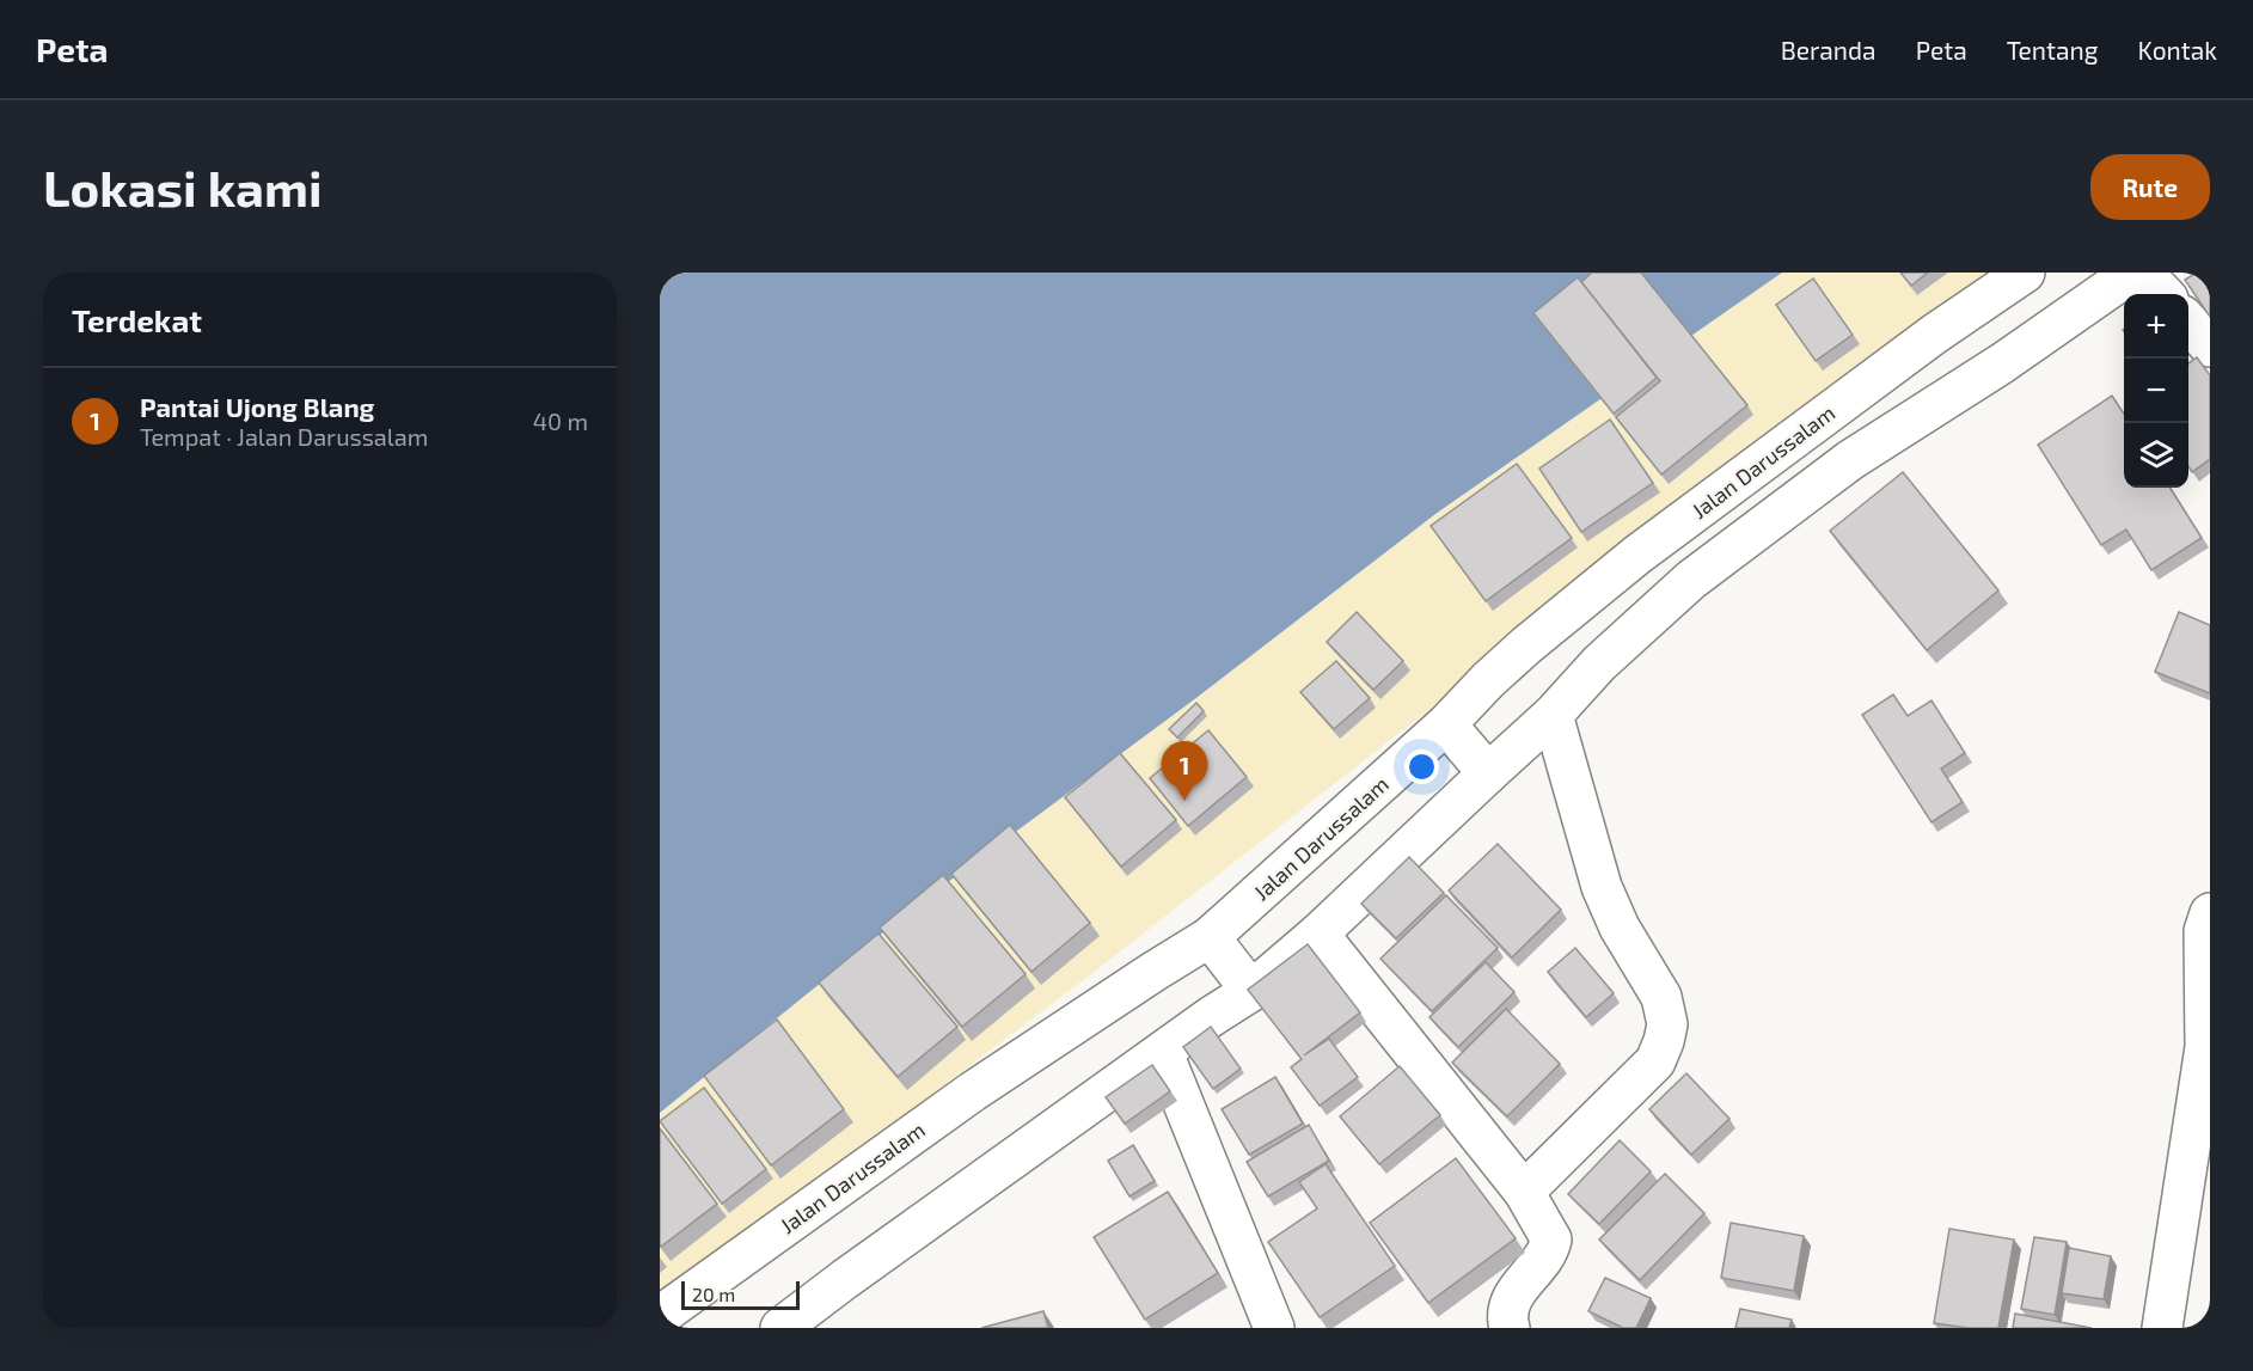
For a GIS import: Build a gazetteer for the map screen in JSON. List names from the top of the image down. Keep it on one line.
{"streets":{"street":["Jalan Darussalam"]},"scale_bar":"20 m","page":{"header":"Peta","nav":["Beranda","Peta","Tentang","Kontak"],"buttons":"Rute","title":"Lokasi kami","heading":"Terdekat","map_buttons":["+","−"],"list":[{"mark":"1","name":"Pantai Ujong Blang","note":"Tempat · Jalan Darussalam","value":"40 m"}],"pins":"1","scale":"20 m"}}
